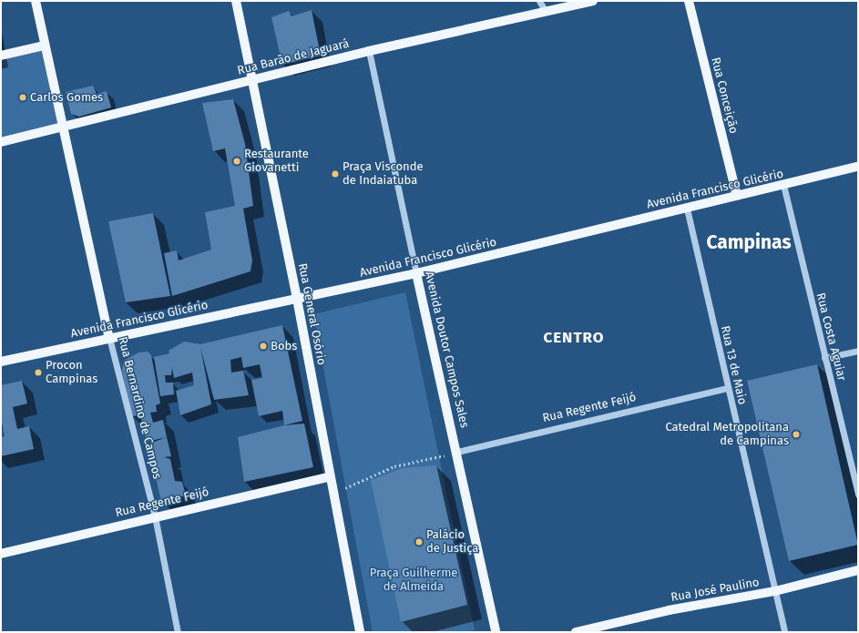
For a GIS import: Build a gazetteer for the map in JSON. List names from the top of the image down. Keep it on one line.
{"streets":{"main road":["Rua Barão de Jaguará","Rua Conceição","Avenida Francisco Glicério","Rua General Osório","Avenida Doutor Campos Sales","Rua Bernardino de Campos","Rua Regente Feijó","Rua José Paulino"],"street":["Rua Costa Aguiar","Rua 13 de Maio"]},"crossings":[["Rua Barão de Jaguará","Rua General Osório"],["Rua Barão de Jaguará","Avenida Doutor Campos Sales"],["Rua Barão de Jaguará","Rua Bernardino de Campos"],["Rua Conceição","Avenida Francisco Glicério"],["Avenida Francisco Glicério","Rua General Osório"],["Avenida Francisco Glicério","Rua Costa Aguiar"],["Avenida Francisco Glicério","Avenida Doutor Campos Sales"],["Avenida Francisco Glicério","Rua 13 de Maio"],["Avenida Francisco Glicério","Rua Bernardino de Campos"],["Rua General Osório","Rua Regente Feijó"],["Avenida Doutor Campos Sales","Rua Regente Feijó"],["Rua 13 de Maio","Rua Regente Feijó"],["Rua 13 de Maio","Rua José Paulino"],["Rua Bernardino de Campos","Rua Regente Feijó"]],"districts":["Campinas","CENTRO"],"parks":["Praça Guilherme de Almeida"],"places":["Carlos Gomes","Restaurante Giovanetti","Praça Visconde de Indaiatuba","Bobs","Procon Campinas","Catedral Metropolitana de Campinas","Palácio de Justiça"]}
